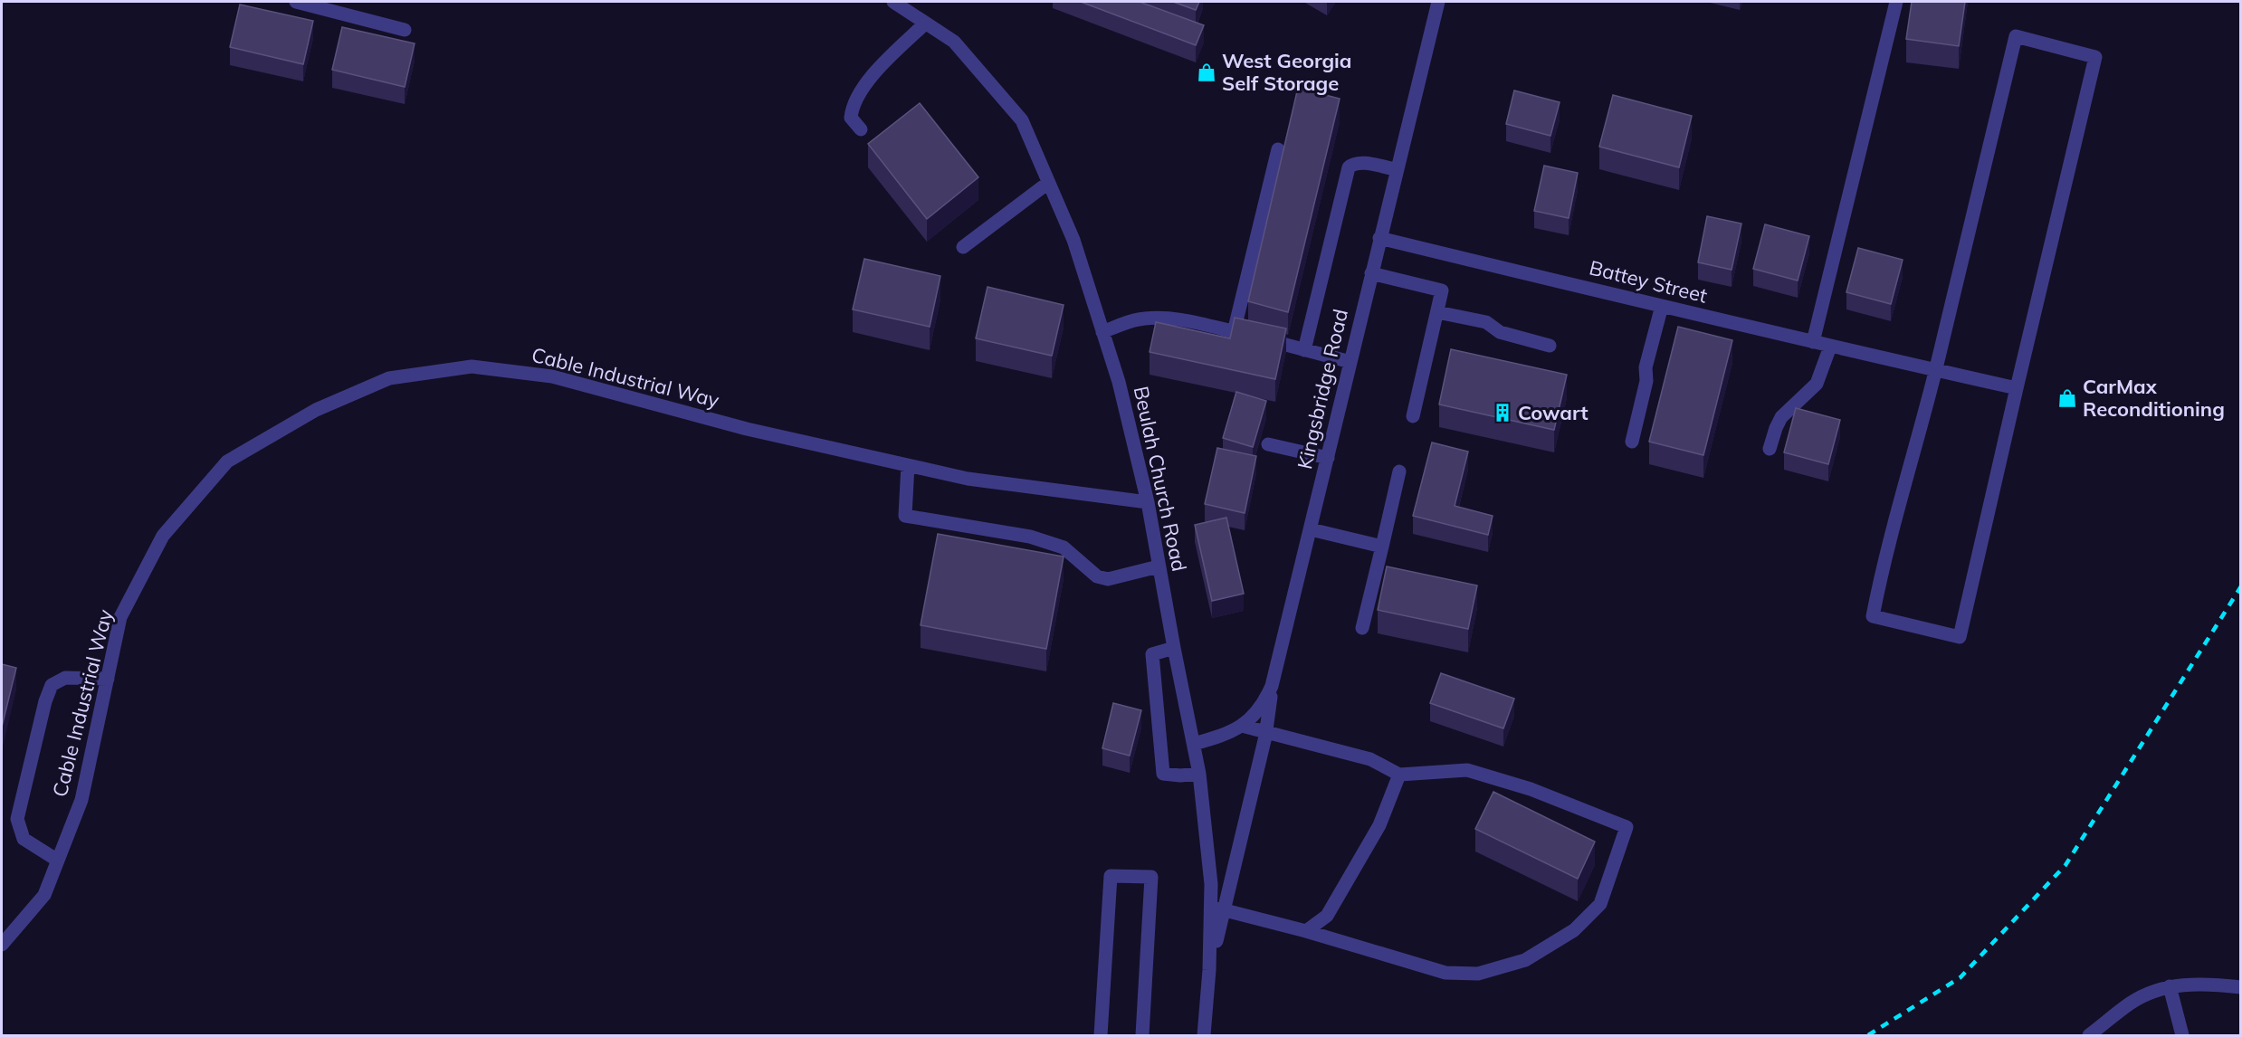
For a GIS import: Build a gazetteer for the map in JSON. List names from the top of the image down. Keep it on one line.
{"streets":{"street":["Battey Street","Cable Industrial Way","Kingsbridge Road","Beulah Church Road"]},"crossings":[["Battey Street","Kingsbridge Road"],["Cable Industrial Way","Beulah Church Road"],["Kingsbridge Road","Beulah Church Road"]],"places":{"shop":["West Georgia Self Storage","CarMax Reconditioning"],"building":["Cowart"]}}
